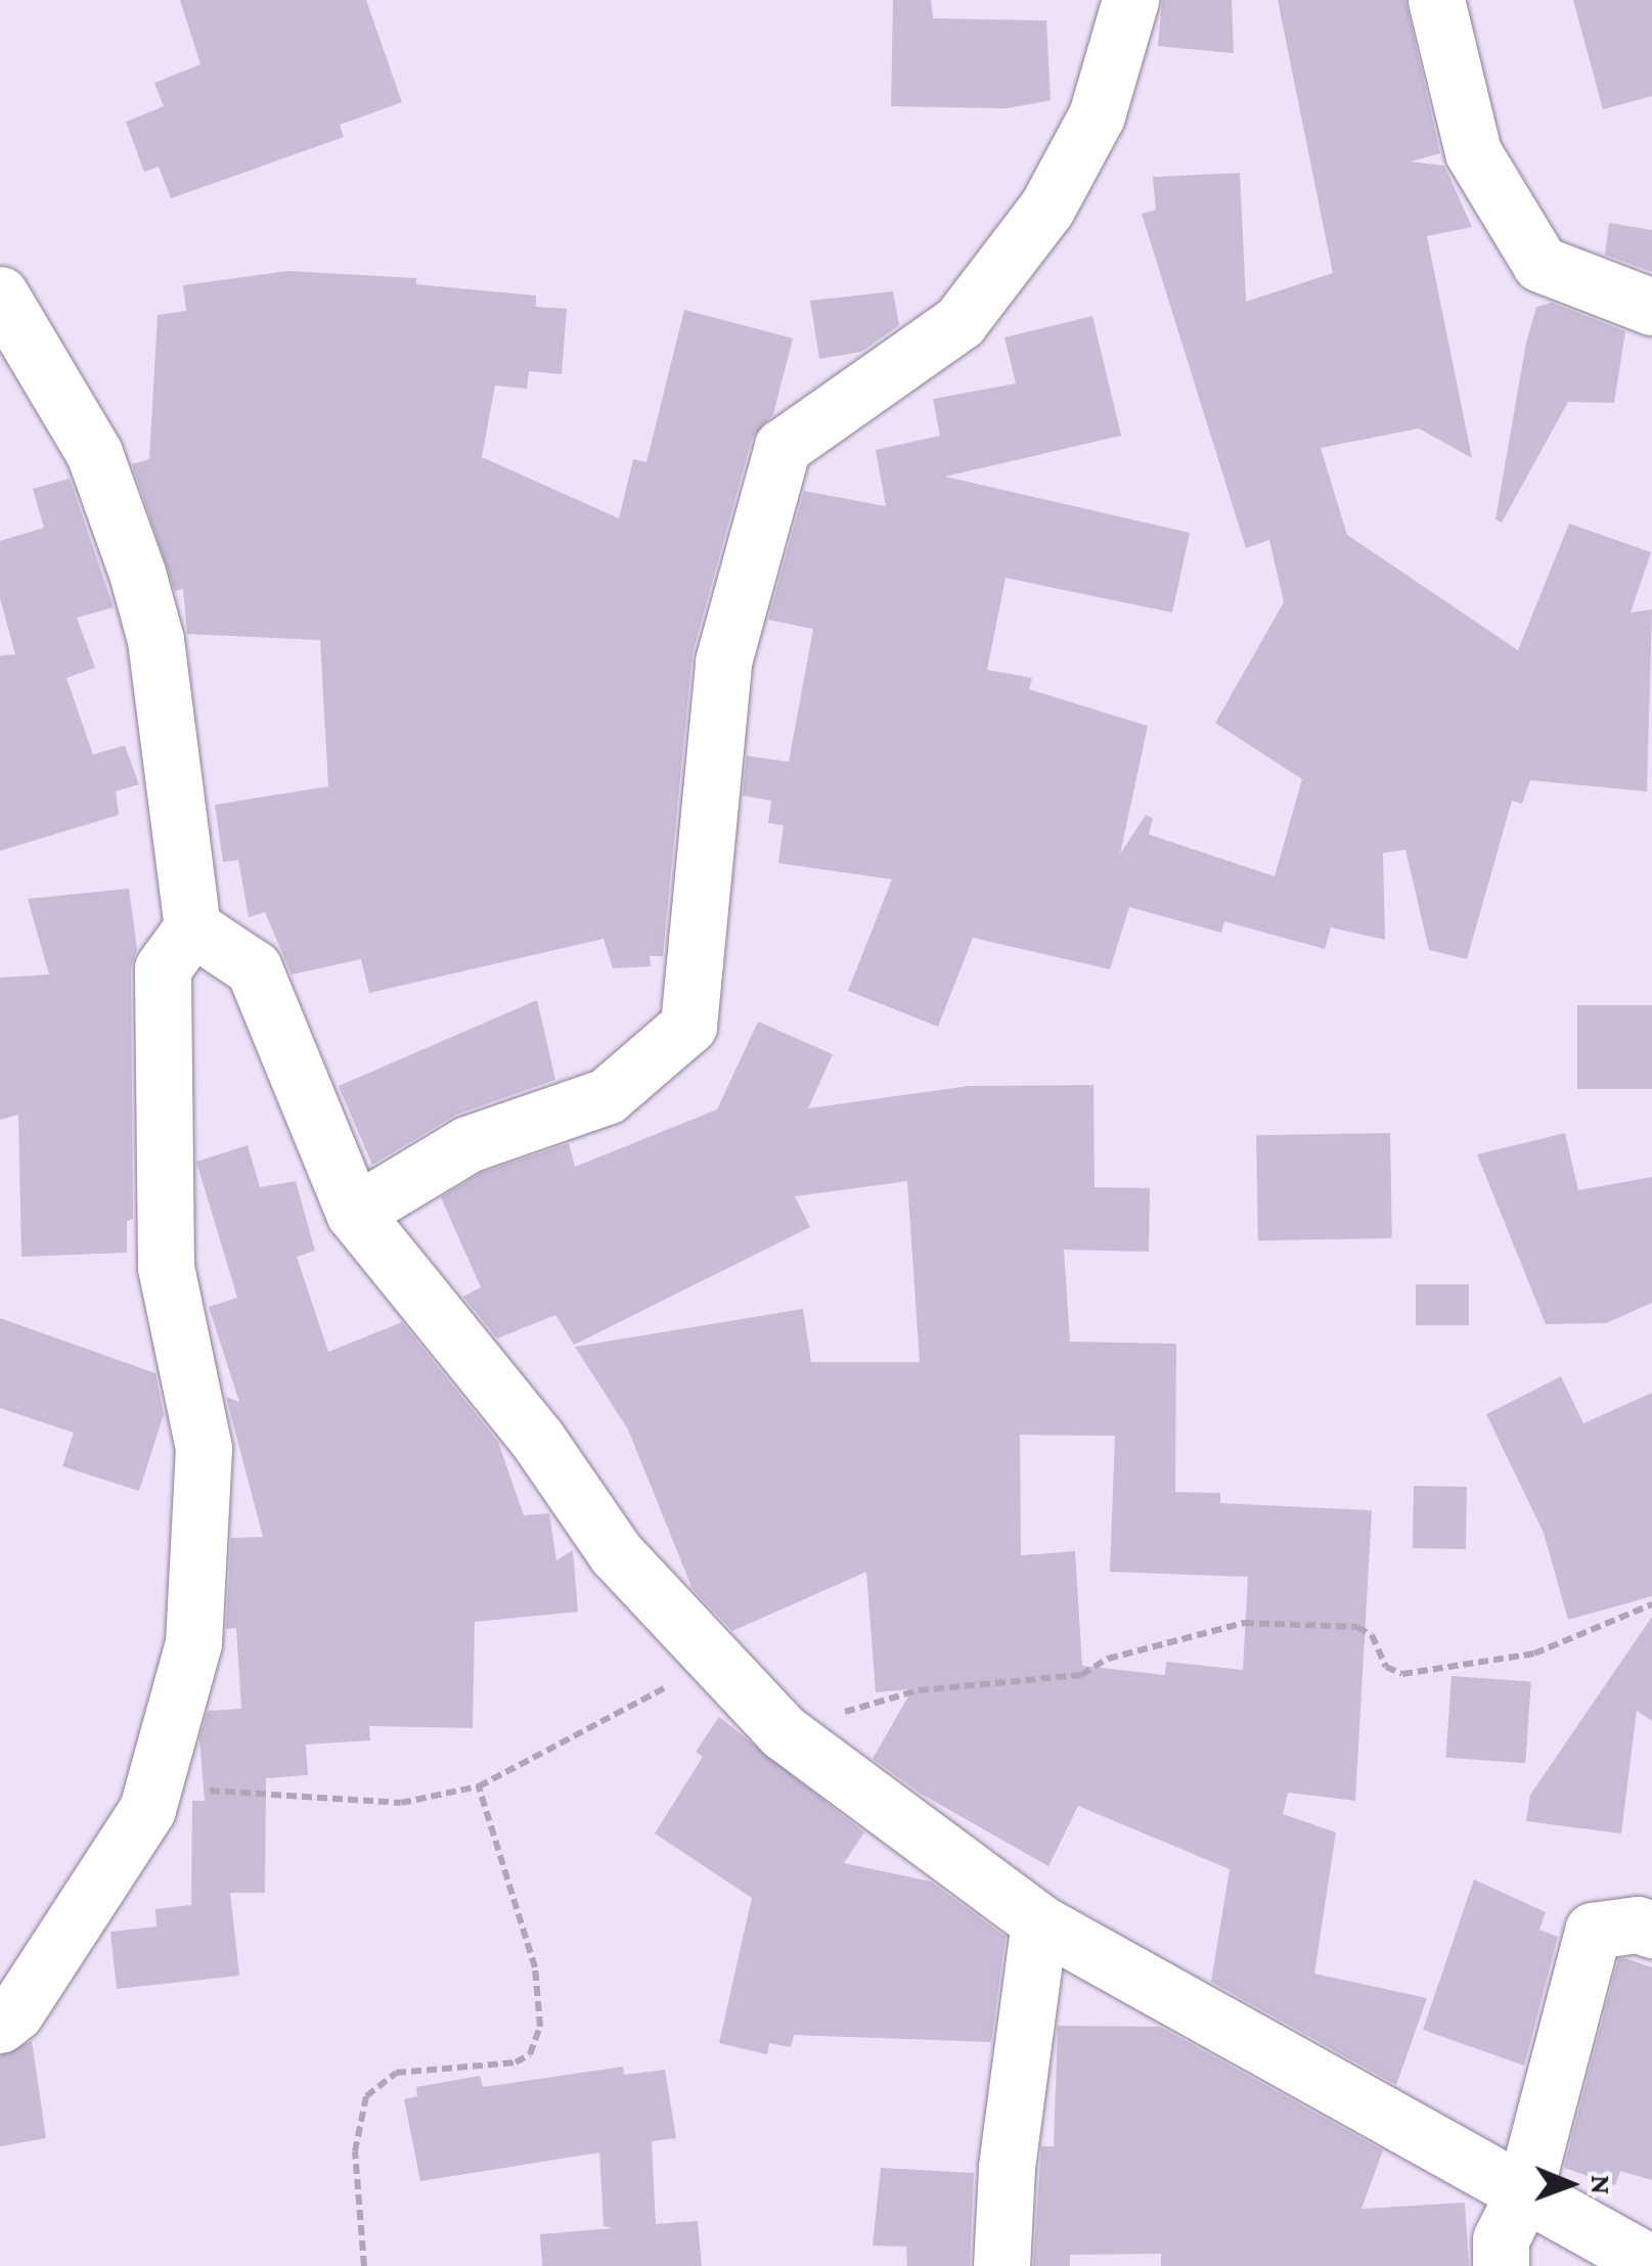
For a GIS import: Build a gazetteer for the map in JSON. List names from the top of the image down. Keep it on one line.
{"north":"right"}
